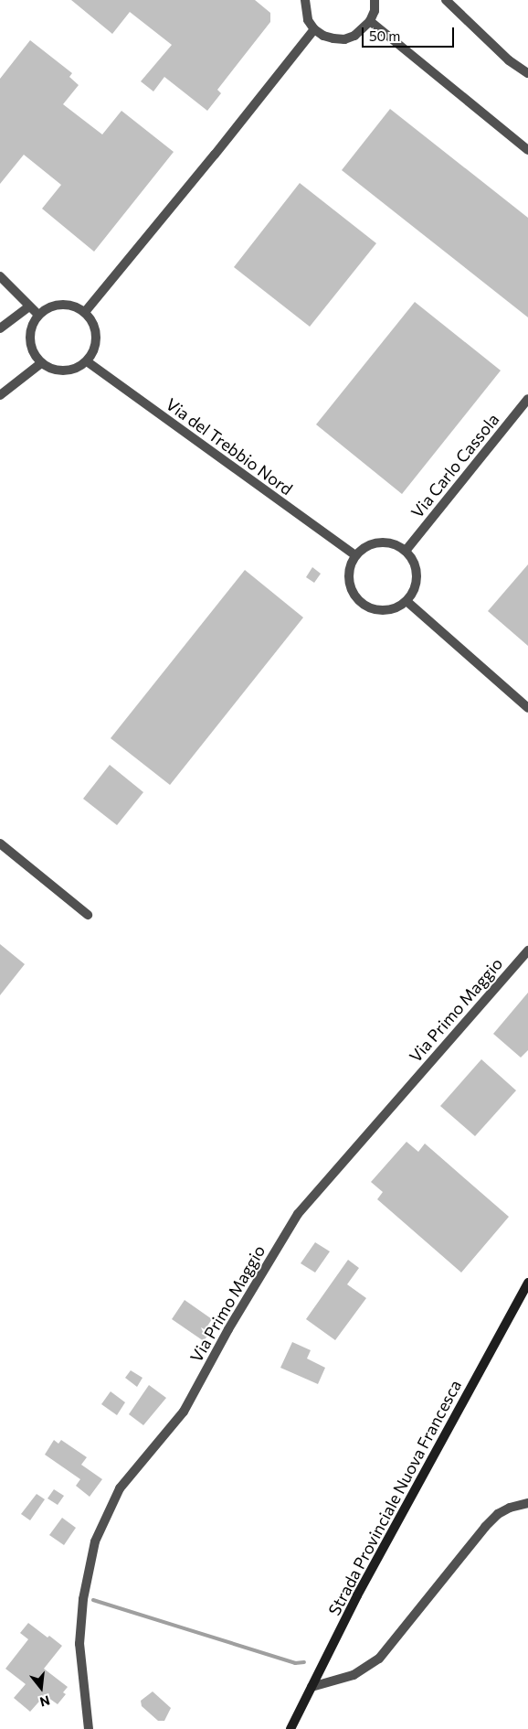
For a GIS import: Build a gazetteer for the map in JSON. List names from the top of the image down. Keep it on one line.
{"streets":{"main road":["Strada Provinciale Nuova Francesca"],"street":["Via del Trebbio Nord","Via Carlo Cassola","Via Primo Maggio"]},"crossings":[["Via del Trebbio Nord","Via Carlo Cassola"]],"scale_bar":"50 m","north":"bottom"}
